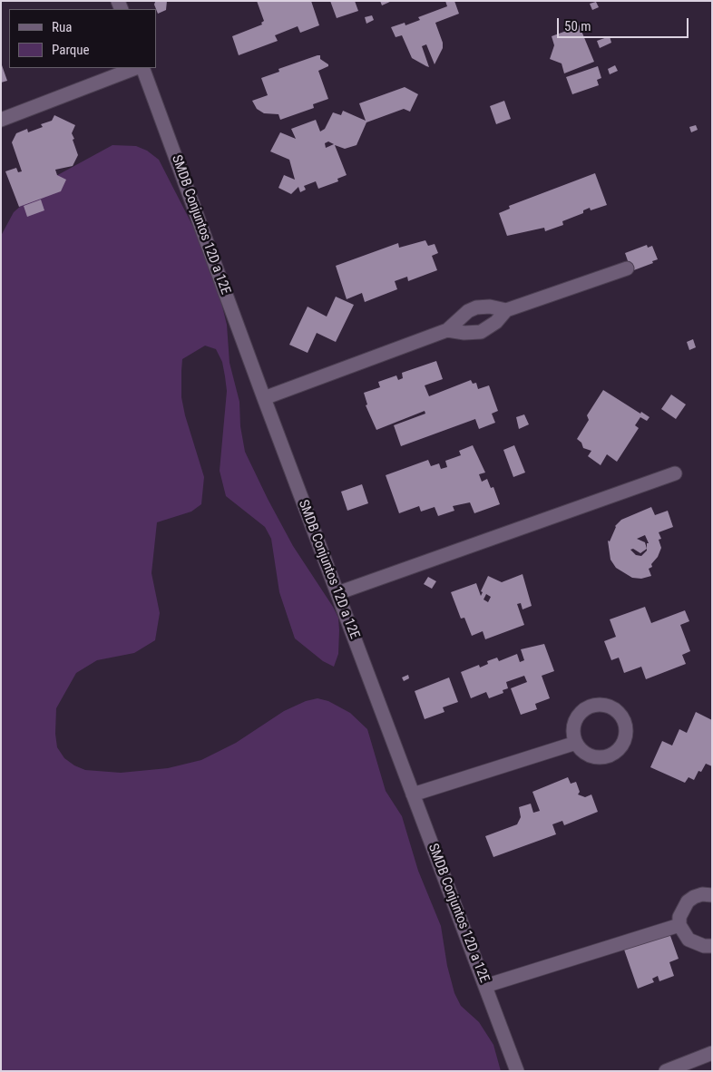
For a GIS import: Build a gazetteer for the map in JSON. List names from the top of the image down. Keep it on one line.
{"streets":{"street":["SMDB Conjuntos 12D a 12E"]},"legend":["Rua","Parque"],"scale_bar":"50 m"}
